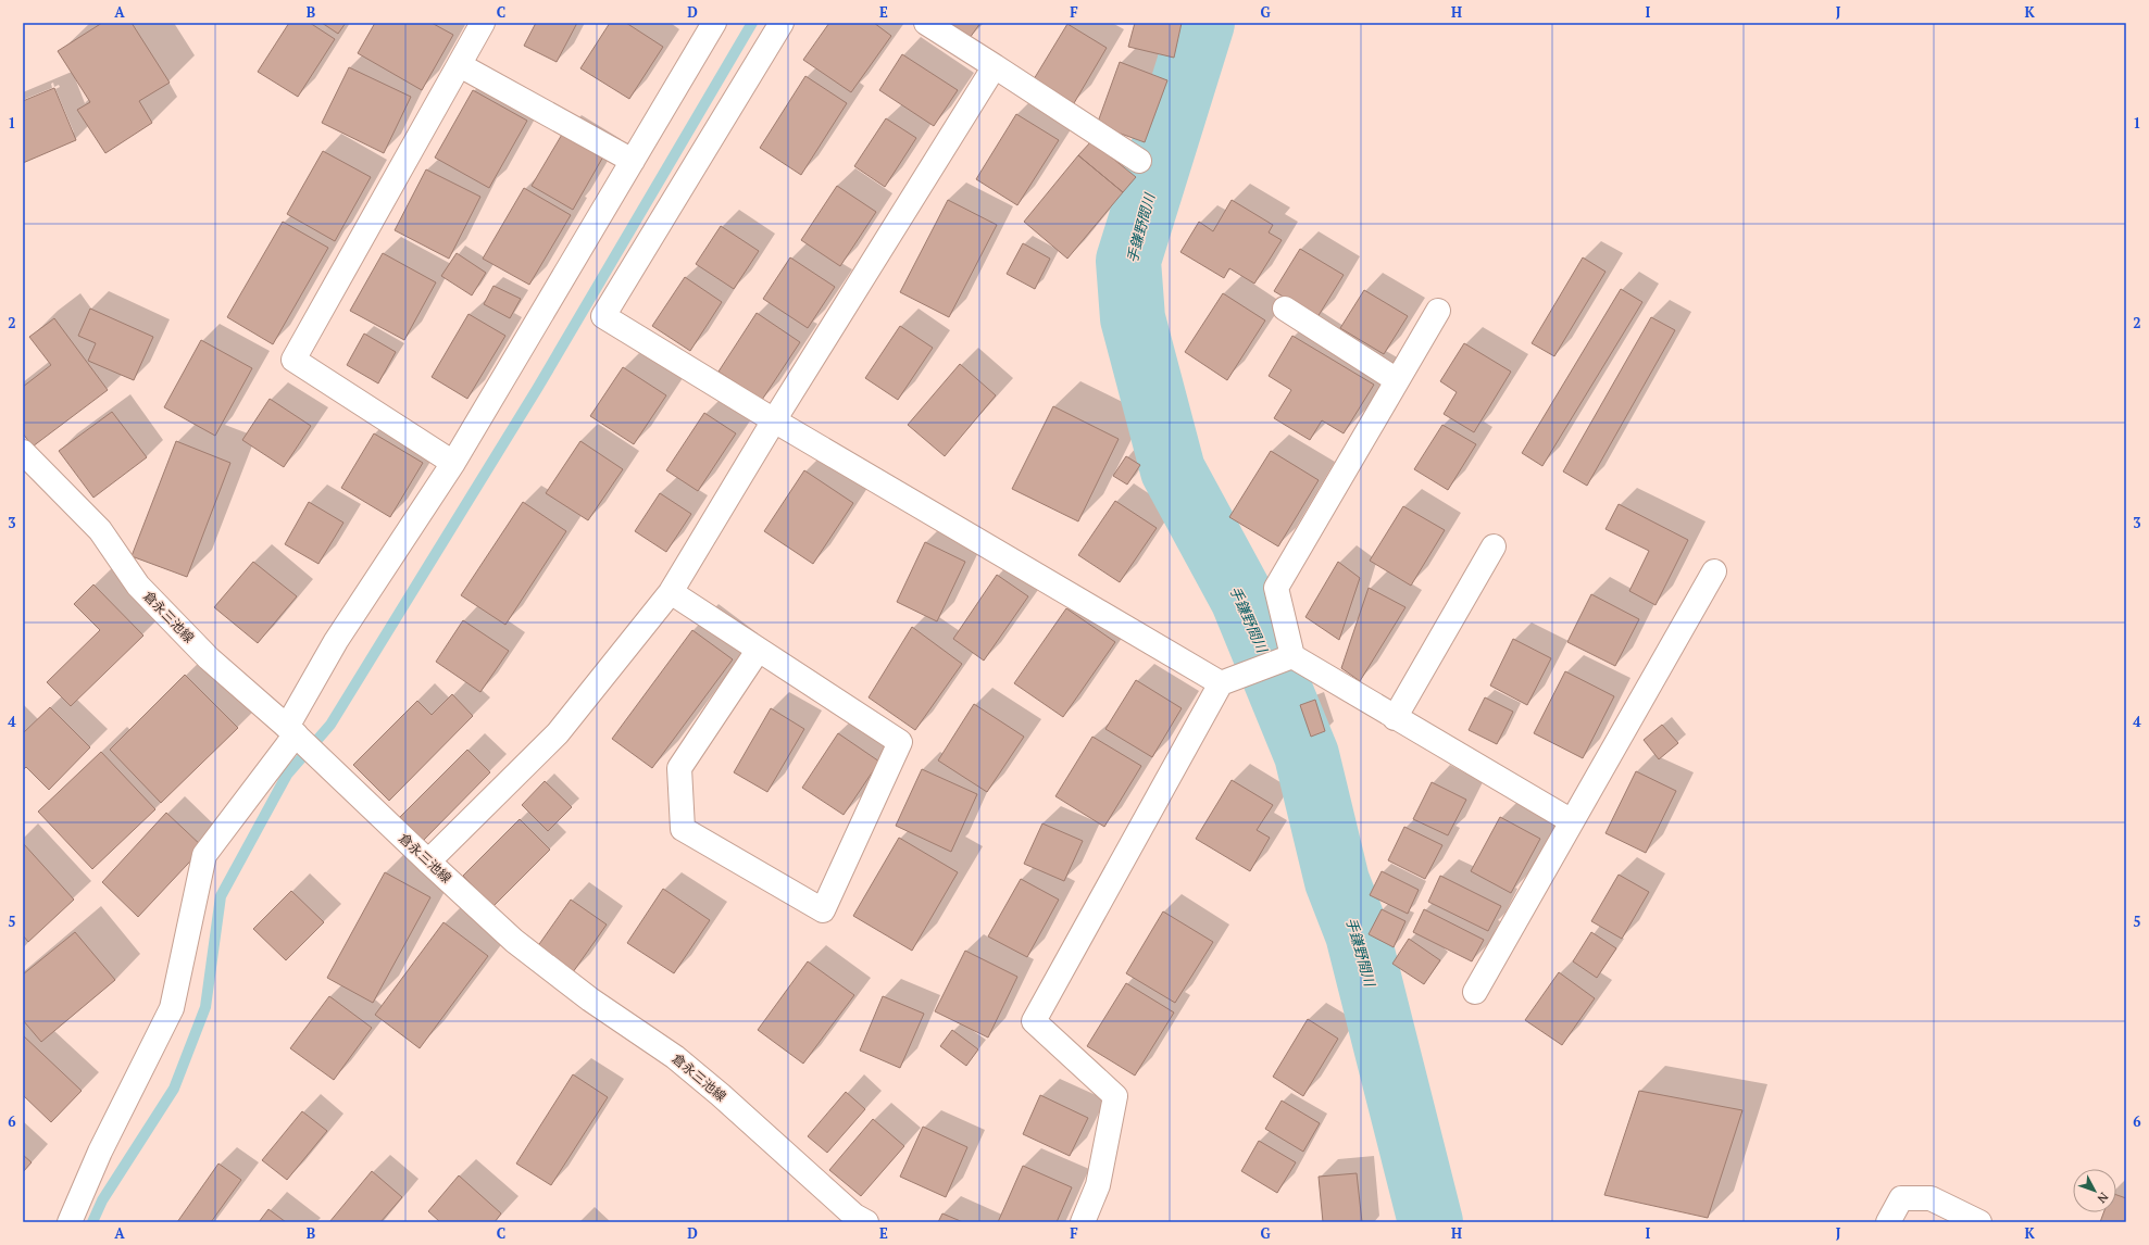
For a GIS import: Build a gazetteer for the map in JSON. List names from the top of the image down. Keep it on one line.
{"streets":{"street":["倉永三池線"]},"water":["手鎌野間川"],"north":"bottom right","grid":{"columns":["A","B","C","D","E","F","G","H","I","J","K"],"rows":["1","2","3","4","5","6"]}}
